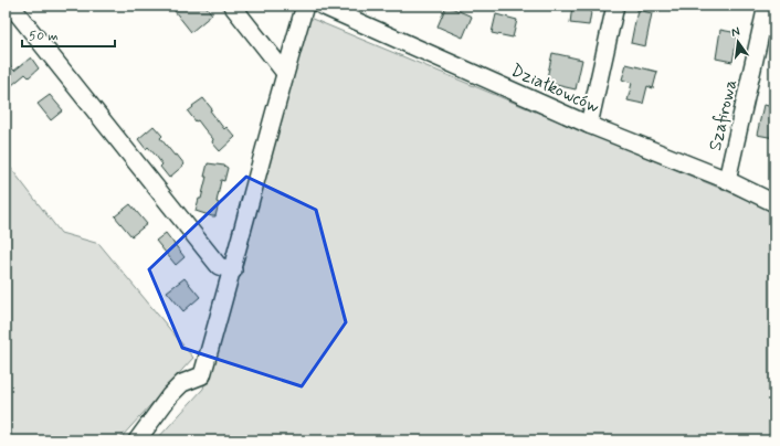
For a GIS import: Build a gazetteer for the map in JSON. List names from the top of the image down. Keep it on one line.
{"streets":{"street":["Działkowców","Szafirowa"]},"crossings":[["Działkowców","Szafirowa"]],"scale_bar":"50 m","north":"top"}
